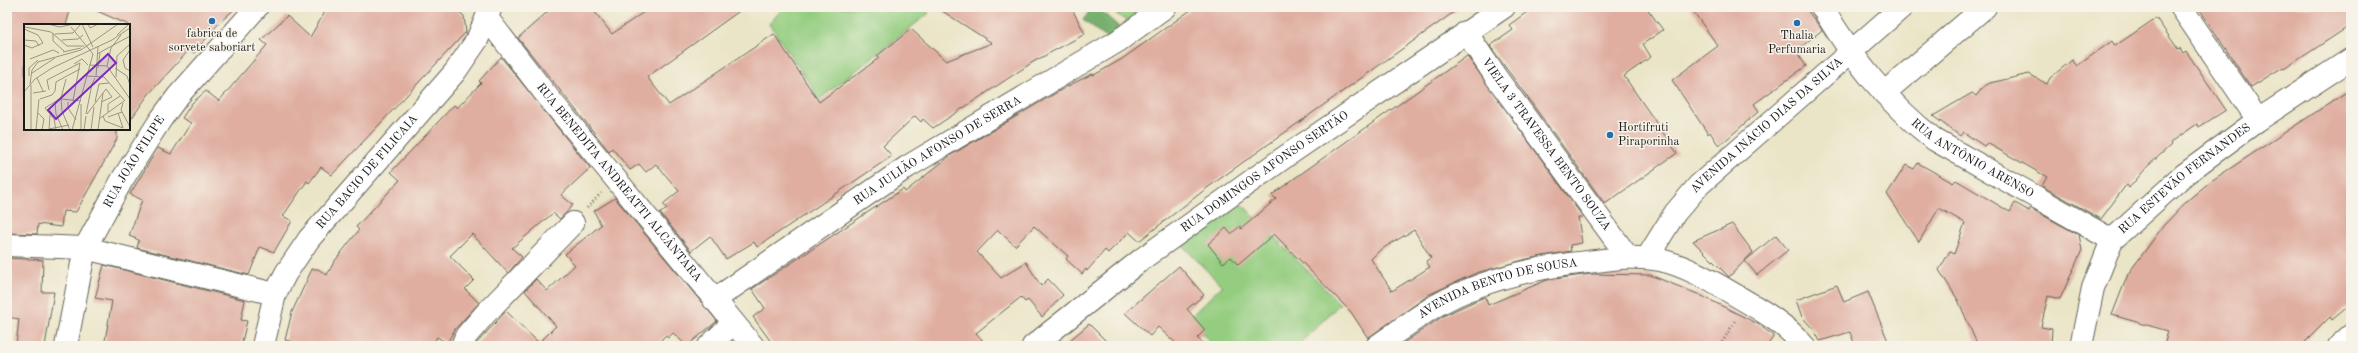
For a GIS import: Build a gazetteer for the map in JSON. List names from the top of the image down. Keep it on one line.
{"streets":{"street":["AVENIDA INÁCIO DIAS DA SILVA","VIELA 3 TRAVESSA BENTO SOUZA","RUA JULIÃO AFONSO DE SERRA","RUA ANTÔNIO ARENSO","RUA JOÃO FILIPE","RUA BACIO DE FILICAIA","RUA DOMINGOS AFONSO SERTÃO","RUA ESTEVÃO FERNANDES","RUA BENEDITA ANDREATTI ALCÂNTARA","AVENIDA BENTO DE SOUSA"]},"crossings":[["AVENIDA INÁCIO DIAS DA SILVA","VIELA 3 TRAVESSA BENTO SOUZA"],["AVENIDA INÁCIO DIAS DA SILVA","RUA ANTÔNIO ARENSO"],["AVENIDA INÁCIO DIAS DA SILVA","AVENIDA BENTO DE SOUSA"],["VIELA 3 TRAVESSA BENTO SOUZA","RUA DOMINGOS AFONSO SERTÃO"],["VIELA 3 TRAVESSA BENTO SOUZA","AVENIDA BENTO DE SOUSA"],["RUA JULIÃO AFONSO DE SERRA","RUA BENEDITA ANDREATTI ALCÂNTARA"],["RUA ANTÔNIO ARENSO","RUA ESTEVÃO FERNANDES"],["RUA BACIO DE FILICAIA","RUA BENEDITA ANDREATTI ALCÂNTARA"]],"places":["fabrica de sorvete saboriart","Thalia Perfumaria","Hortifruti Piraporinha"]}
